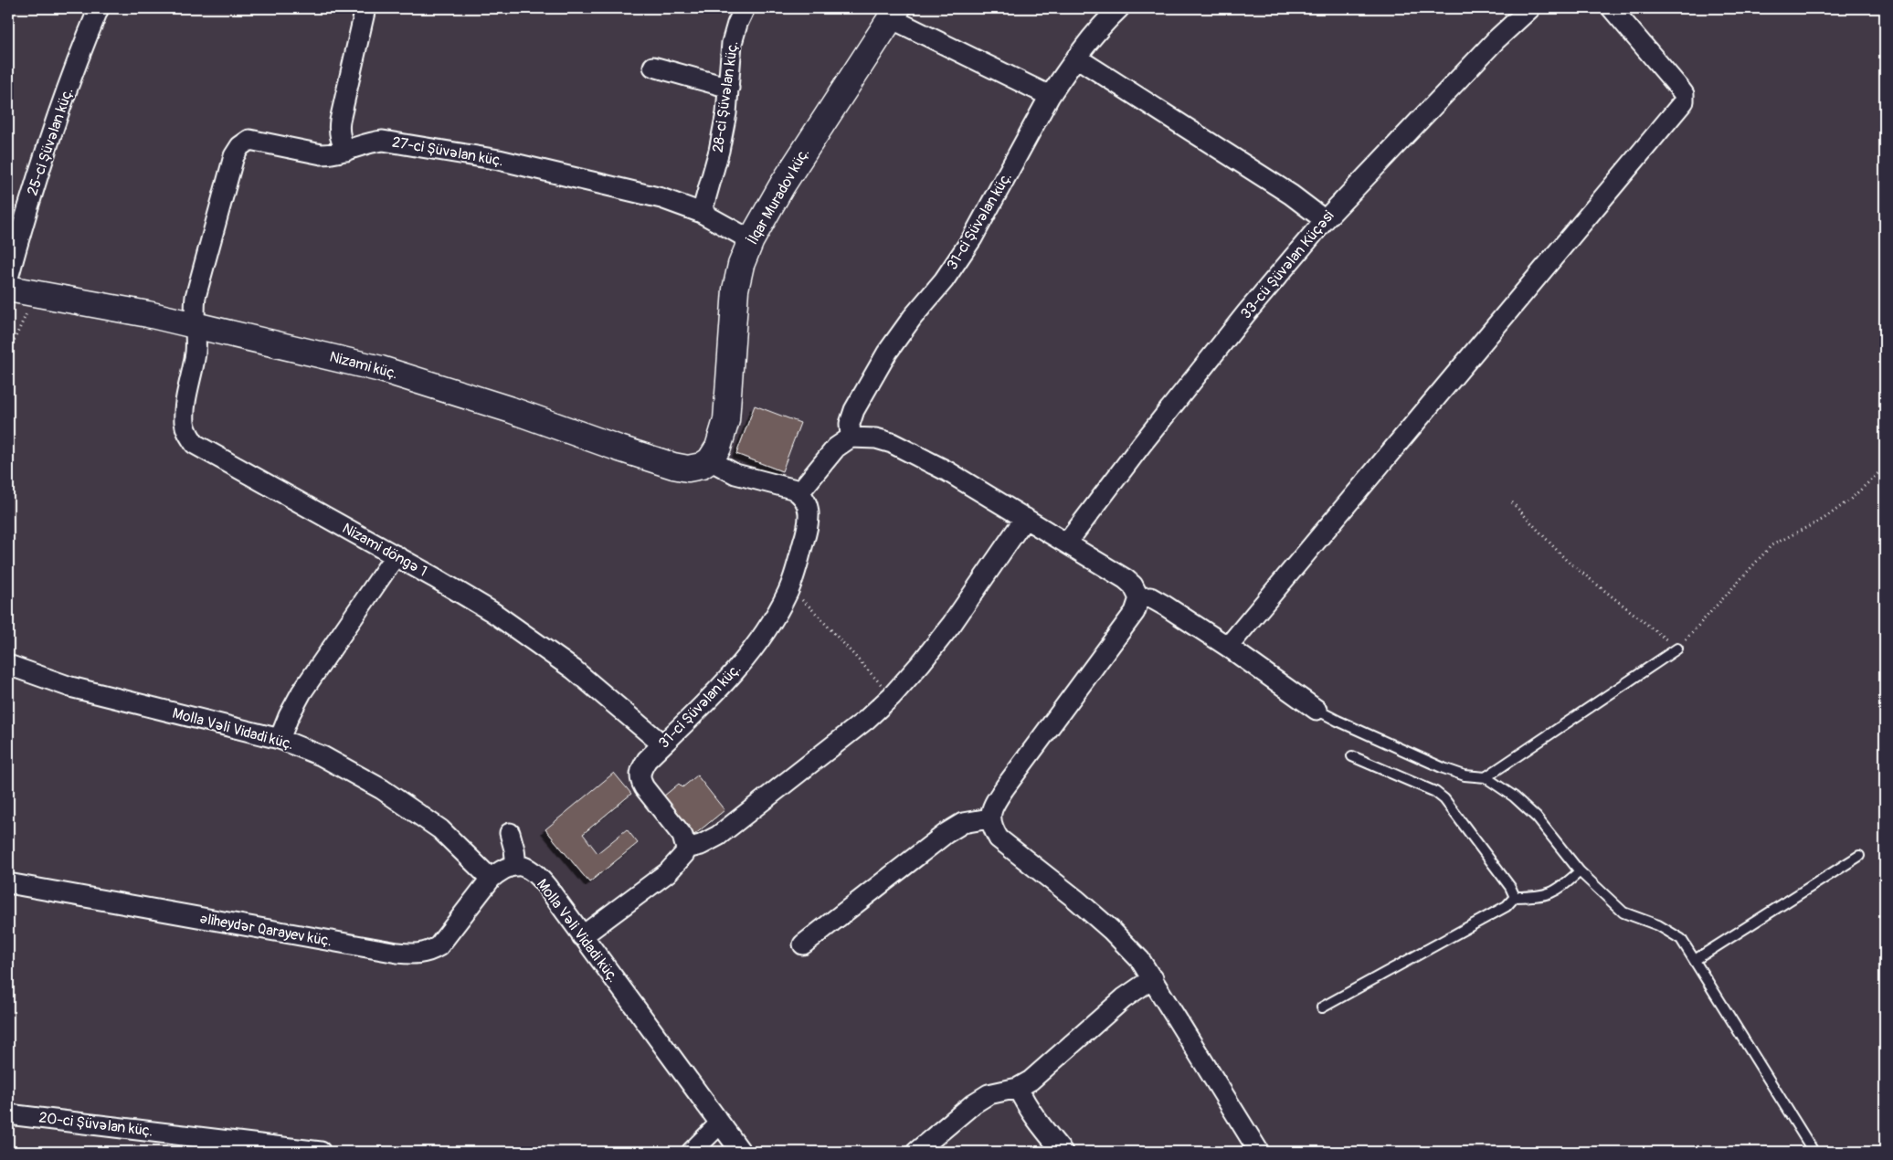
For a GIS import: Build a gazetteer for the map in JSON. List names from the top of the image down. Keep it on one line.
{"streets":{"street":["28-ci Şüvəlan küç.","25-ci Şüvəlan küç.","27-ci Şüvəlan küç.","İlqar Muradov küç.","31-ci Şüvəlan küç.","33-cü Şüvəlan Küçəsi","Nizami küç.","Nizami döngə 1","Molla Vəli Vidadi küç.","Əliheydər Qarayev küç.","20-ci Şüvəlan küç."]},"crossings":[["28-ci Şüvəlan küç.","27-ci Şüvəlan küç."],["27-ci Şüvəlan küç.","İlqar Muradov küç."],["27-ci Şüvəlan küç.","Nizami küç."],["27-ci Şüvəlan küç.","Nizami döngə 1"],["İlqar Muradov küç.","Nizami küç."],["31-ci Şüvəlan küç.","Nizami döngə 1"],["Nizami küç.","Nizami döngə 1"],["Molla Vəli Vidadi küç.","Əliheydər Qarayev küç."]]}
